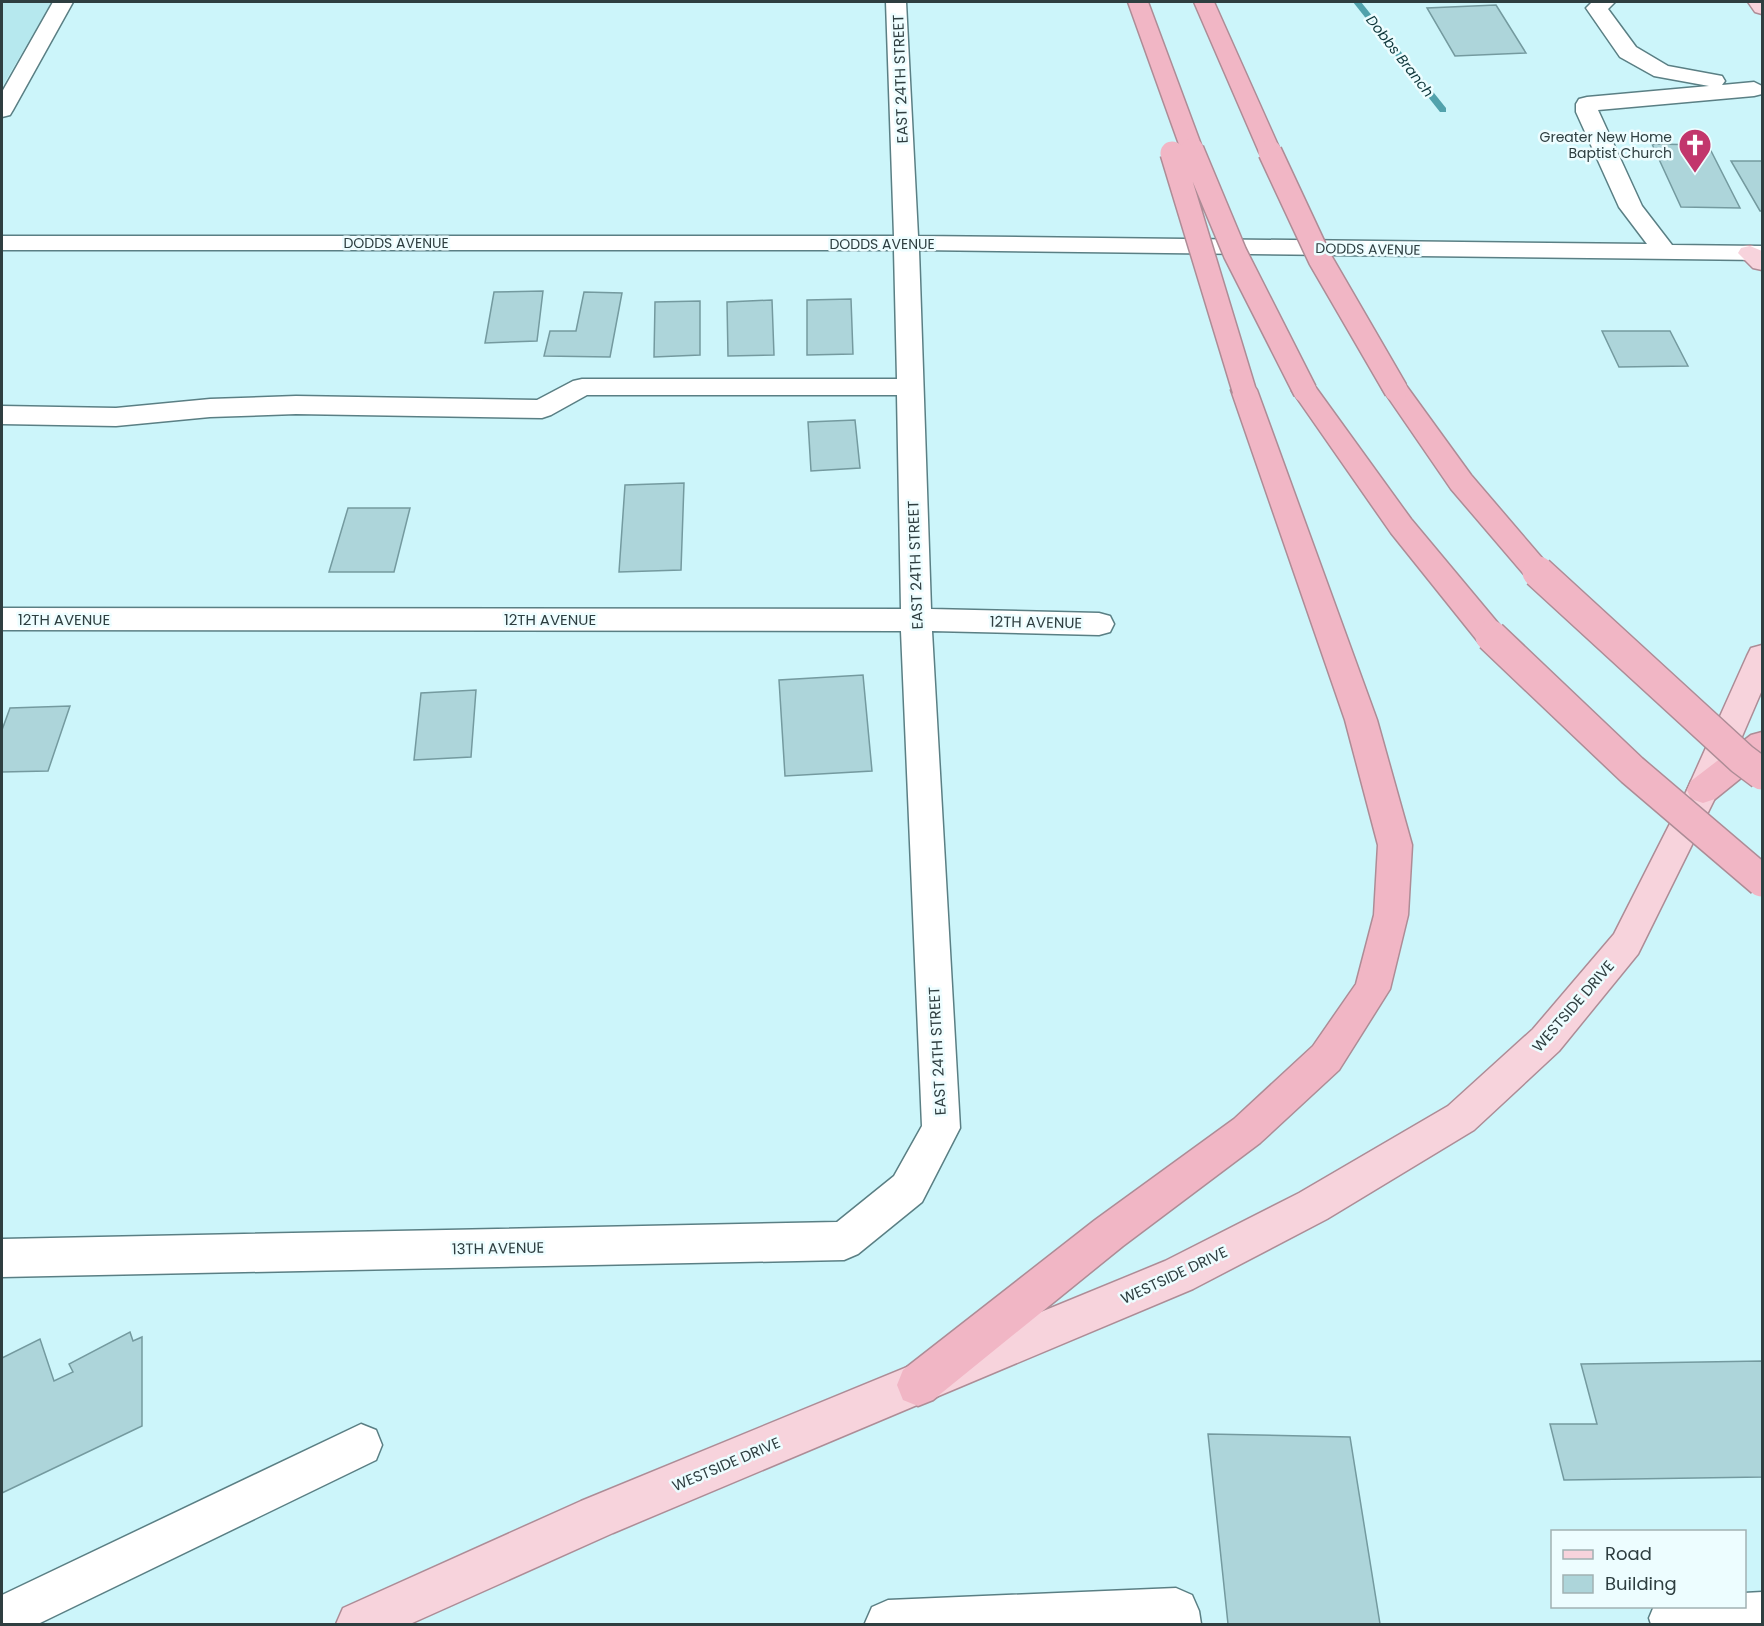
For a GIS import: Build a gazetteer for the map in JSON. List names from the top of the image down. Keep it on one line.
{"streets":{"main road":["WESTSIDE DRIVE"],"street":["EAST 24TH STREET","DODDS AVENUE","12TH AVENUE","13TH AVENUE"]},"crossings":[["EAST 24TH STREET","DODDS AVENUE"],["EAST 24TH STREET","12TH AVENUE"],["EAST 24TH STREET","13TH AVENUE"]],"water":["Dobbs Branch"],"places":{"church":["Greater New Home Baptist Church"]},"legend":["Road","Building"]}
